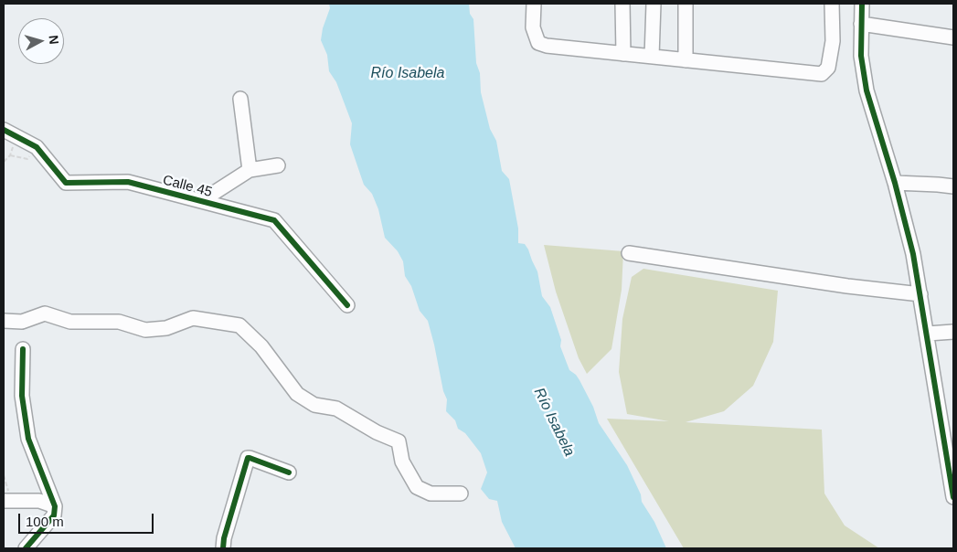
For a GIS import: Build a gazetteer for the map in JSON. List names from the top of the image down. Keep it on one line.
{"streets":{"street":["Calle 45"]},"water":["Río Isabela"],"scale_bar":"100 m","north":"right"}
